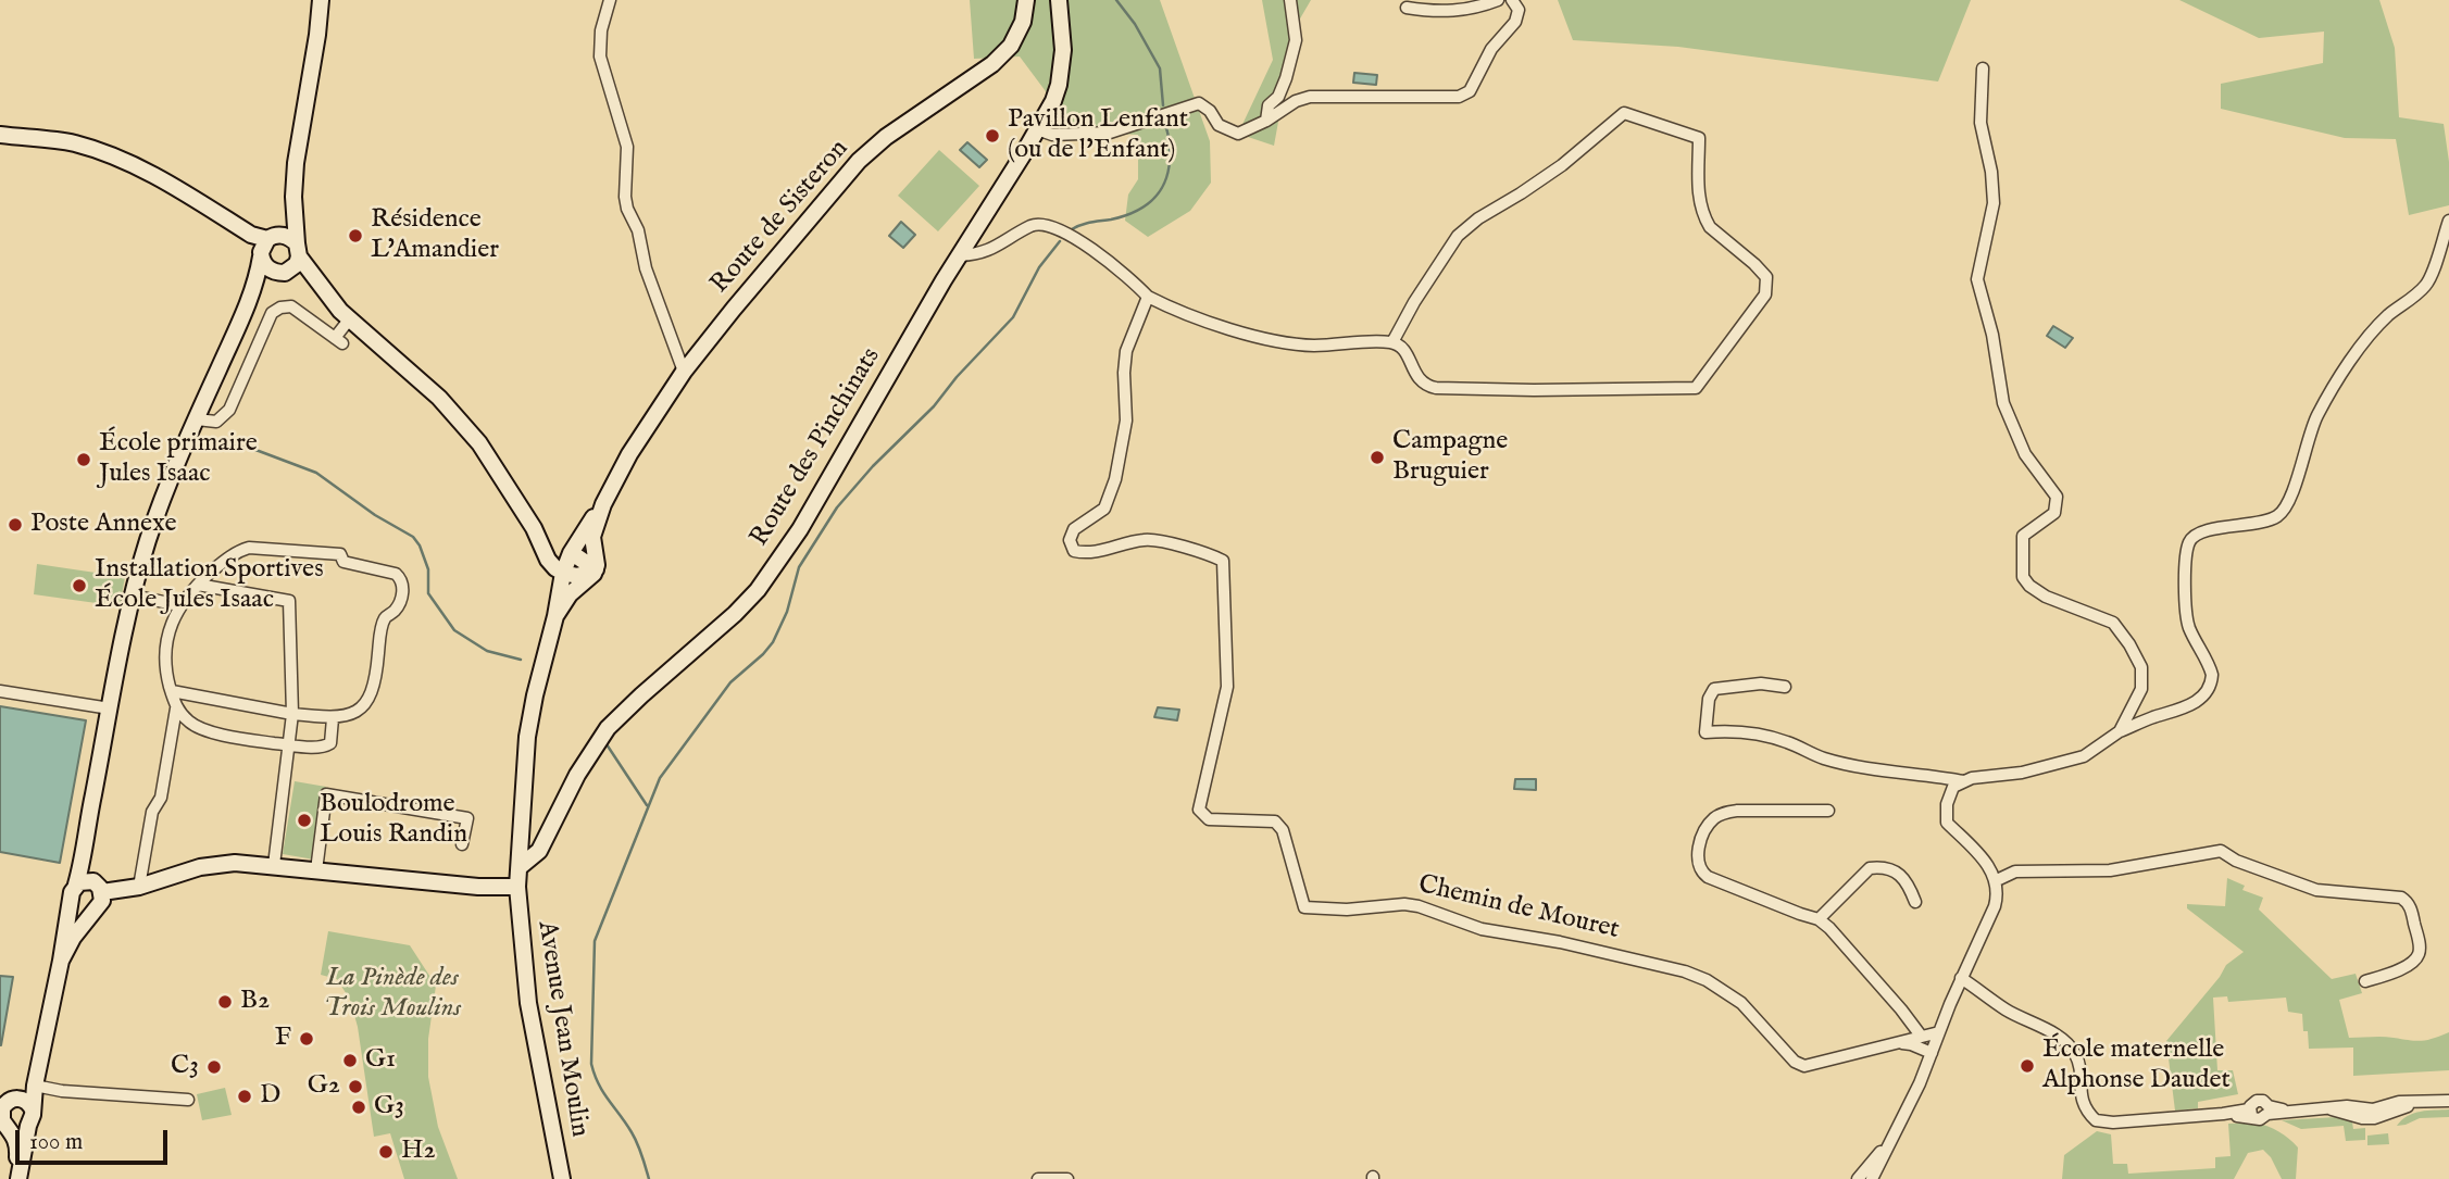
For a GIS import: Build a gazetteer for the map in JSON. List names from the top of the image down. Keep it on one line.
{"streets":{"main road":["Route de Sisteron","Route des Pinchinats","Avenue Jean Moulin"],"street":["Chemin de Mouret"]},"crossings":[["Route de Sisteron","Route des Pinchinats"],["Route de Sisteron","Avenue Jean Moulin"]],"parks":["La Pinède des Trois Moulins"],"places":["Pavillon Lenfant (ou de l'Enfant)","Résidence L'Amandier","Campagne Bruguier","École primaire Jules Isaac","Poste Annexe","Installation Sportives École Jules Isaac","Boulodrome Louis Randin","B2","F","G1","École maternelle Alphonse Daudet","C3","G2","D","G3","H2"],"scale_bar":"100 m"}
